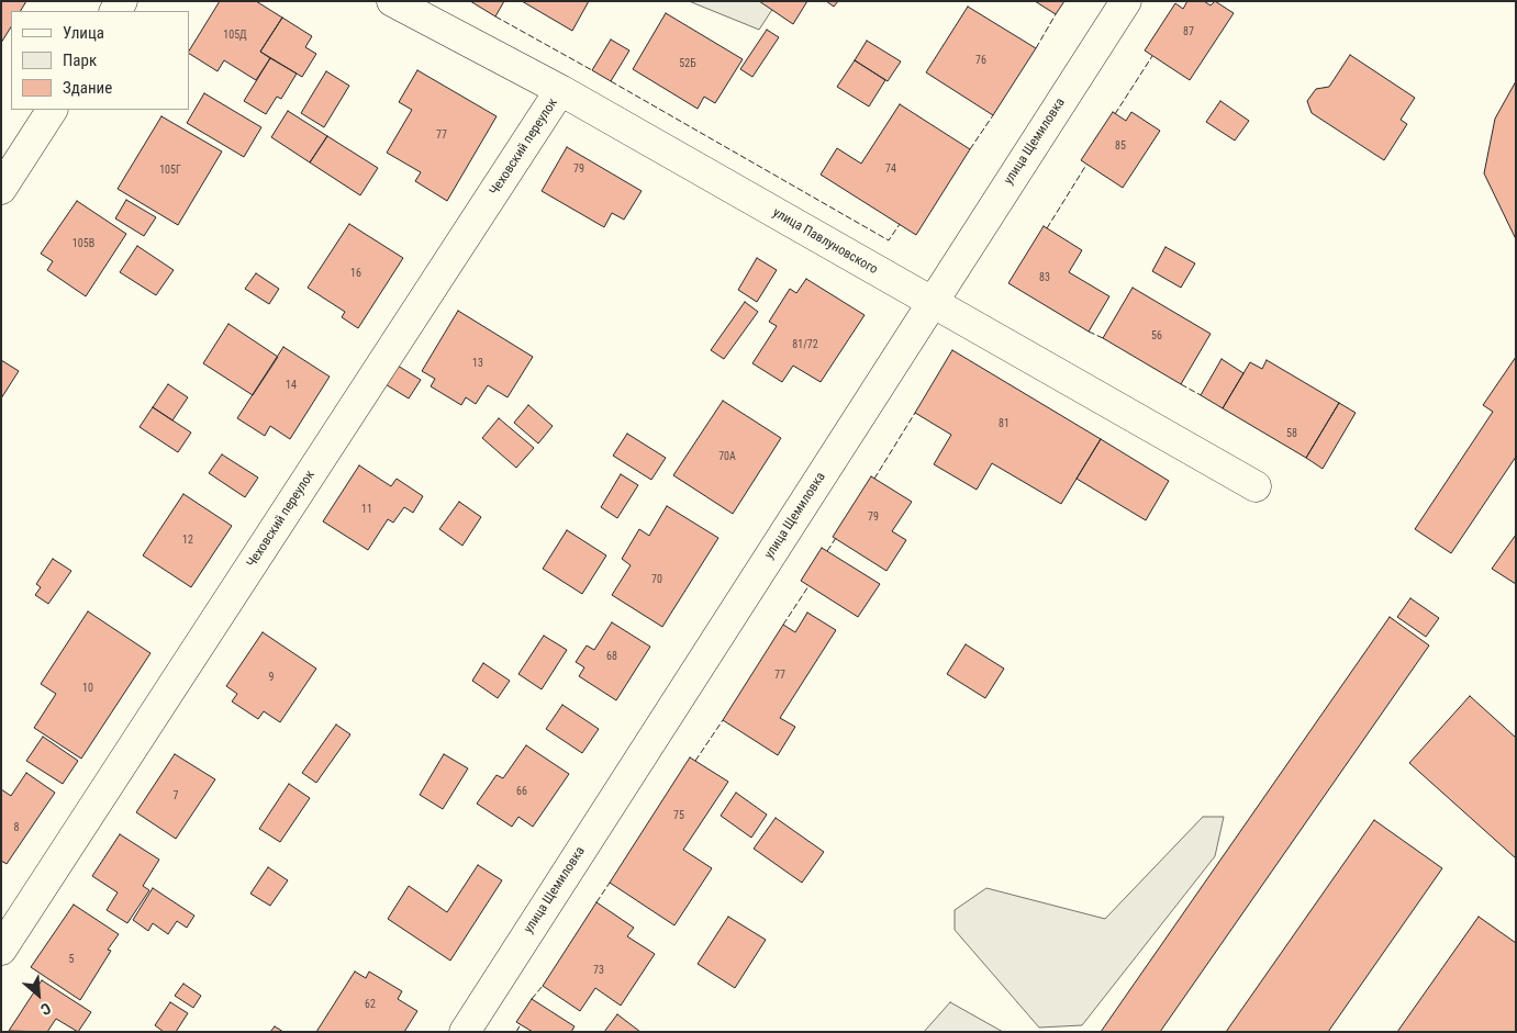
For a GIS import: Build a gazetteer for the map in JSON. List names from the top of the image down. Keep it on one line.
{"streets":{"street":["улица Щемиловка","Чеховский переулок","улица Павлуновского"]},"crossings":[["улица Щемиловка","улица Павлуновского"],["Чеховский переулок","улица Павлуновского"]],"house_numbers":["87","105Д","76","52Б","77","85","79","74","105Г","105В","16","83","56","81/72","13","14","81","58","70А","11","79","12","70","68","77","9","10","66","7","75","8","5","73","62"],"legend":["Улица","Парк","Здание"],"north":"bottom right"}
